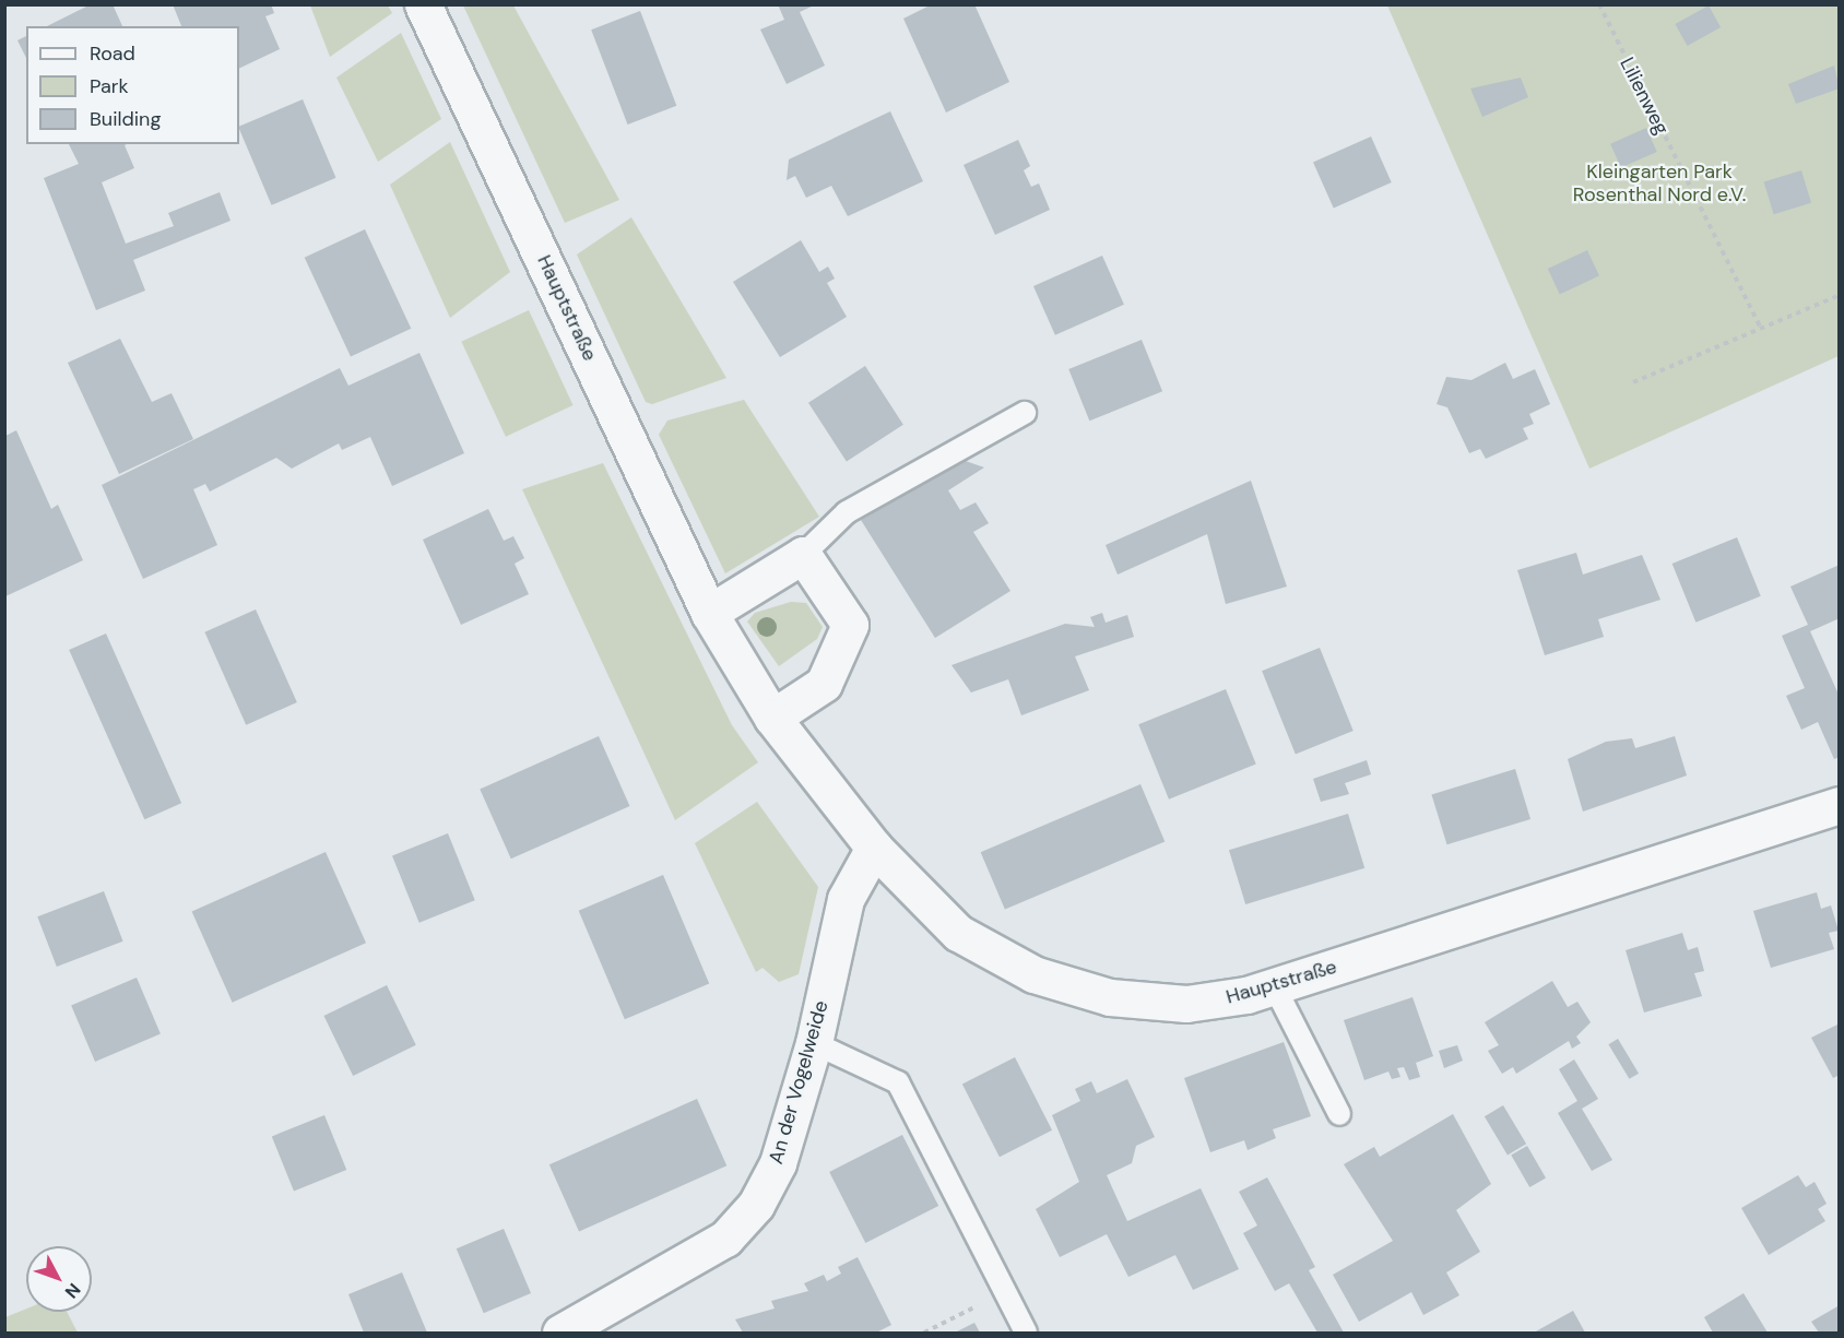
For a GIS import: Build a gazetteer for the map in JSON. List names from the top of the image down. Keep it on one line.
{"streets":{"street":["Hauptstraße","An der Vogelweide"],"path":["Lilienweg"]},"crossings":[["Hauptstraße","An der Vogelweide"]],"parks":["Kleingarten Park Rosenthal Nord e.V."],"legend":["Road","Park","Building"],"north":"bottom right"}
